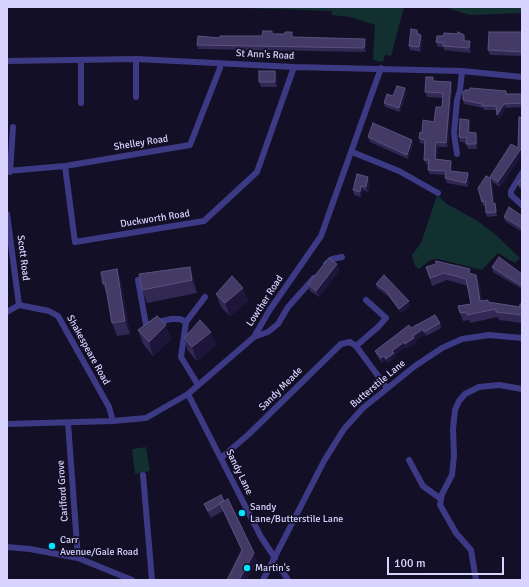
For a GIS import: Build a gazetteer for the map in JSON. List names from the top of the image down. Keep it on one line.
{"streets":{"street":["St Ann's Road","Shelley Road","Duckworth Road","Scott Road","Lowther Road","Shakespeare Road","Butterstile Lane","Sandy Meade","Sandy Lane","Carlford Grove"]},"crossings":[["St Ann's Road","Shelley Road"],["St Ann's Road","Duckworth Road"],["St Ann's Road","Lowther Road"],["Shelley Road","Duckworth Road"],["Scott Road","Shakespeare Road"],["Lowther Road","Shakespeare Road"],["Lowther Road","Sandy Lane"],["Lowther Road","Carlford Grove"],["Butterstile Lane","Sandy Lane"],["Sandy Meade","Sandy Lane"]],"places":["Sandy Lane/Butterstile Lane","Carr Avenue/Gale Road","Martin's"],"scale_bar":"100 m"}
